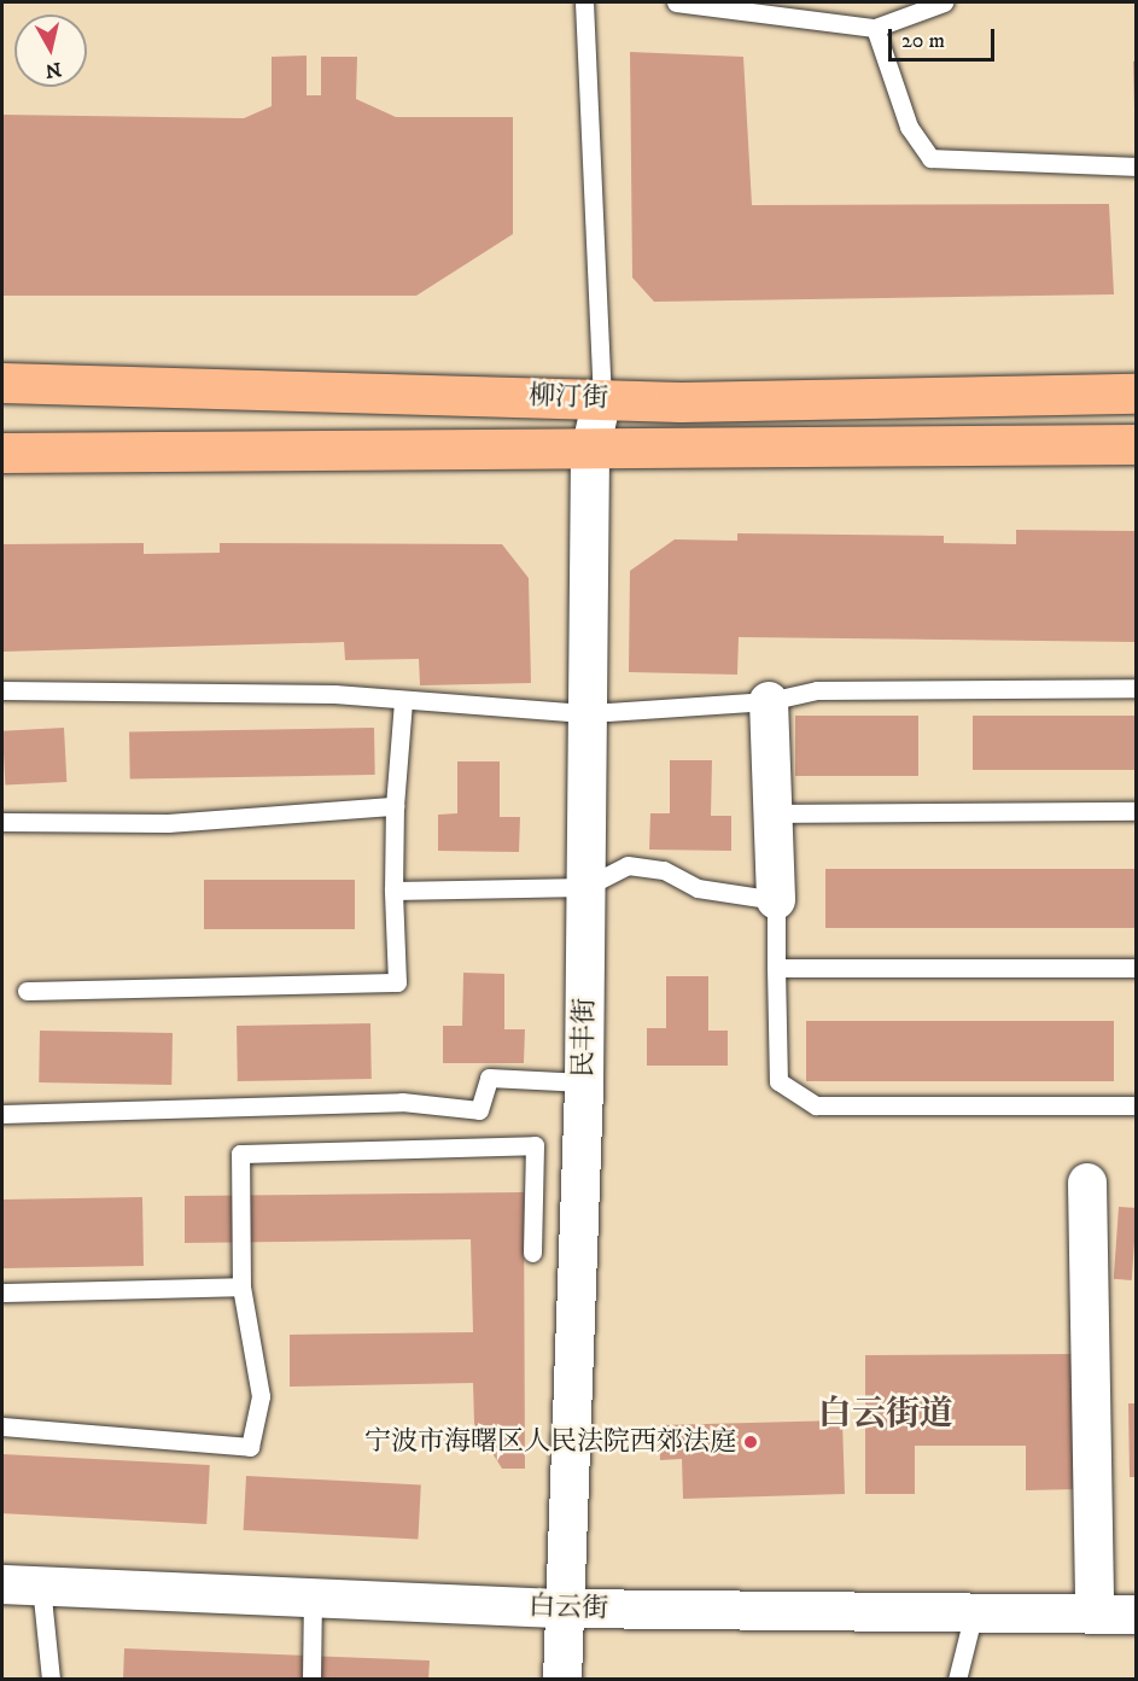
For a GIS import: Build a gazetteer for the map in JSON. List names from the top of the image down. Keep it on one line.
{"streets":{"main road":["柳汀街"],"street":["民丰街","白云街"]},"crossings":[["柳汀街","民丰街"],["民丰街","白云街"]],"districts":["白云街道"],"places":["宁波市海曙区人民法院西郊法庭"],"scale_bar":"20 m","north":"bottom"}
